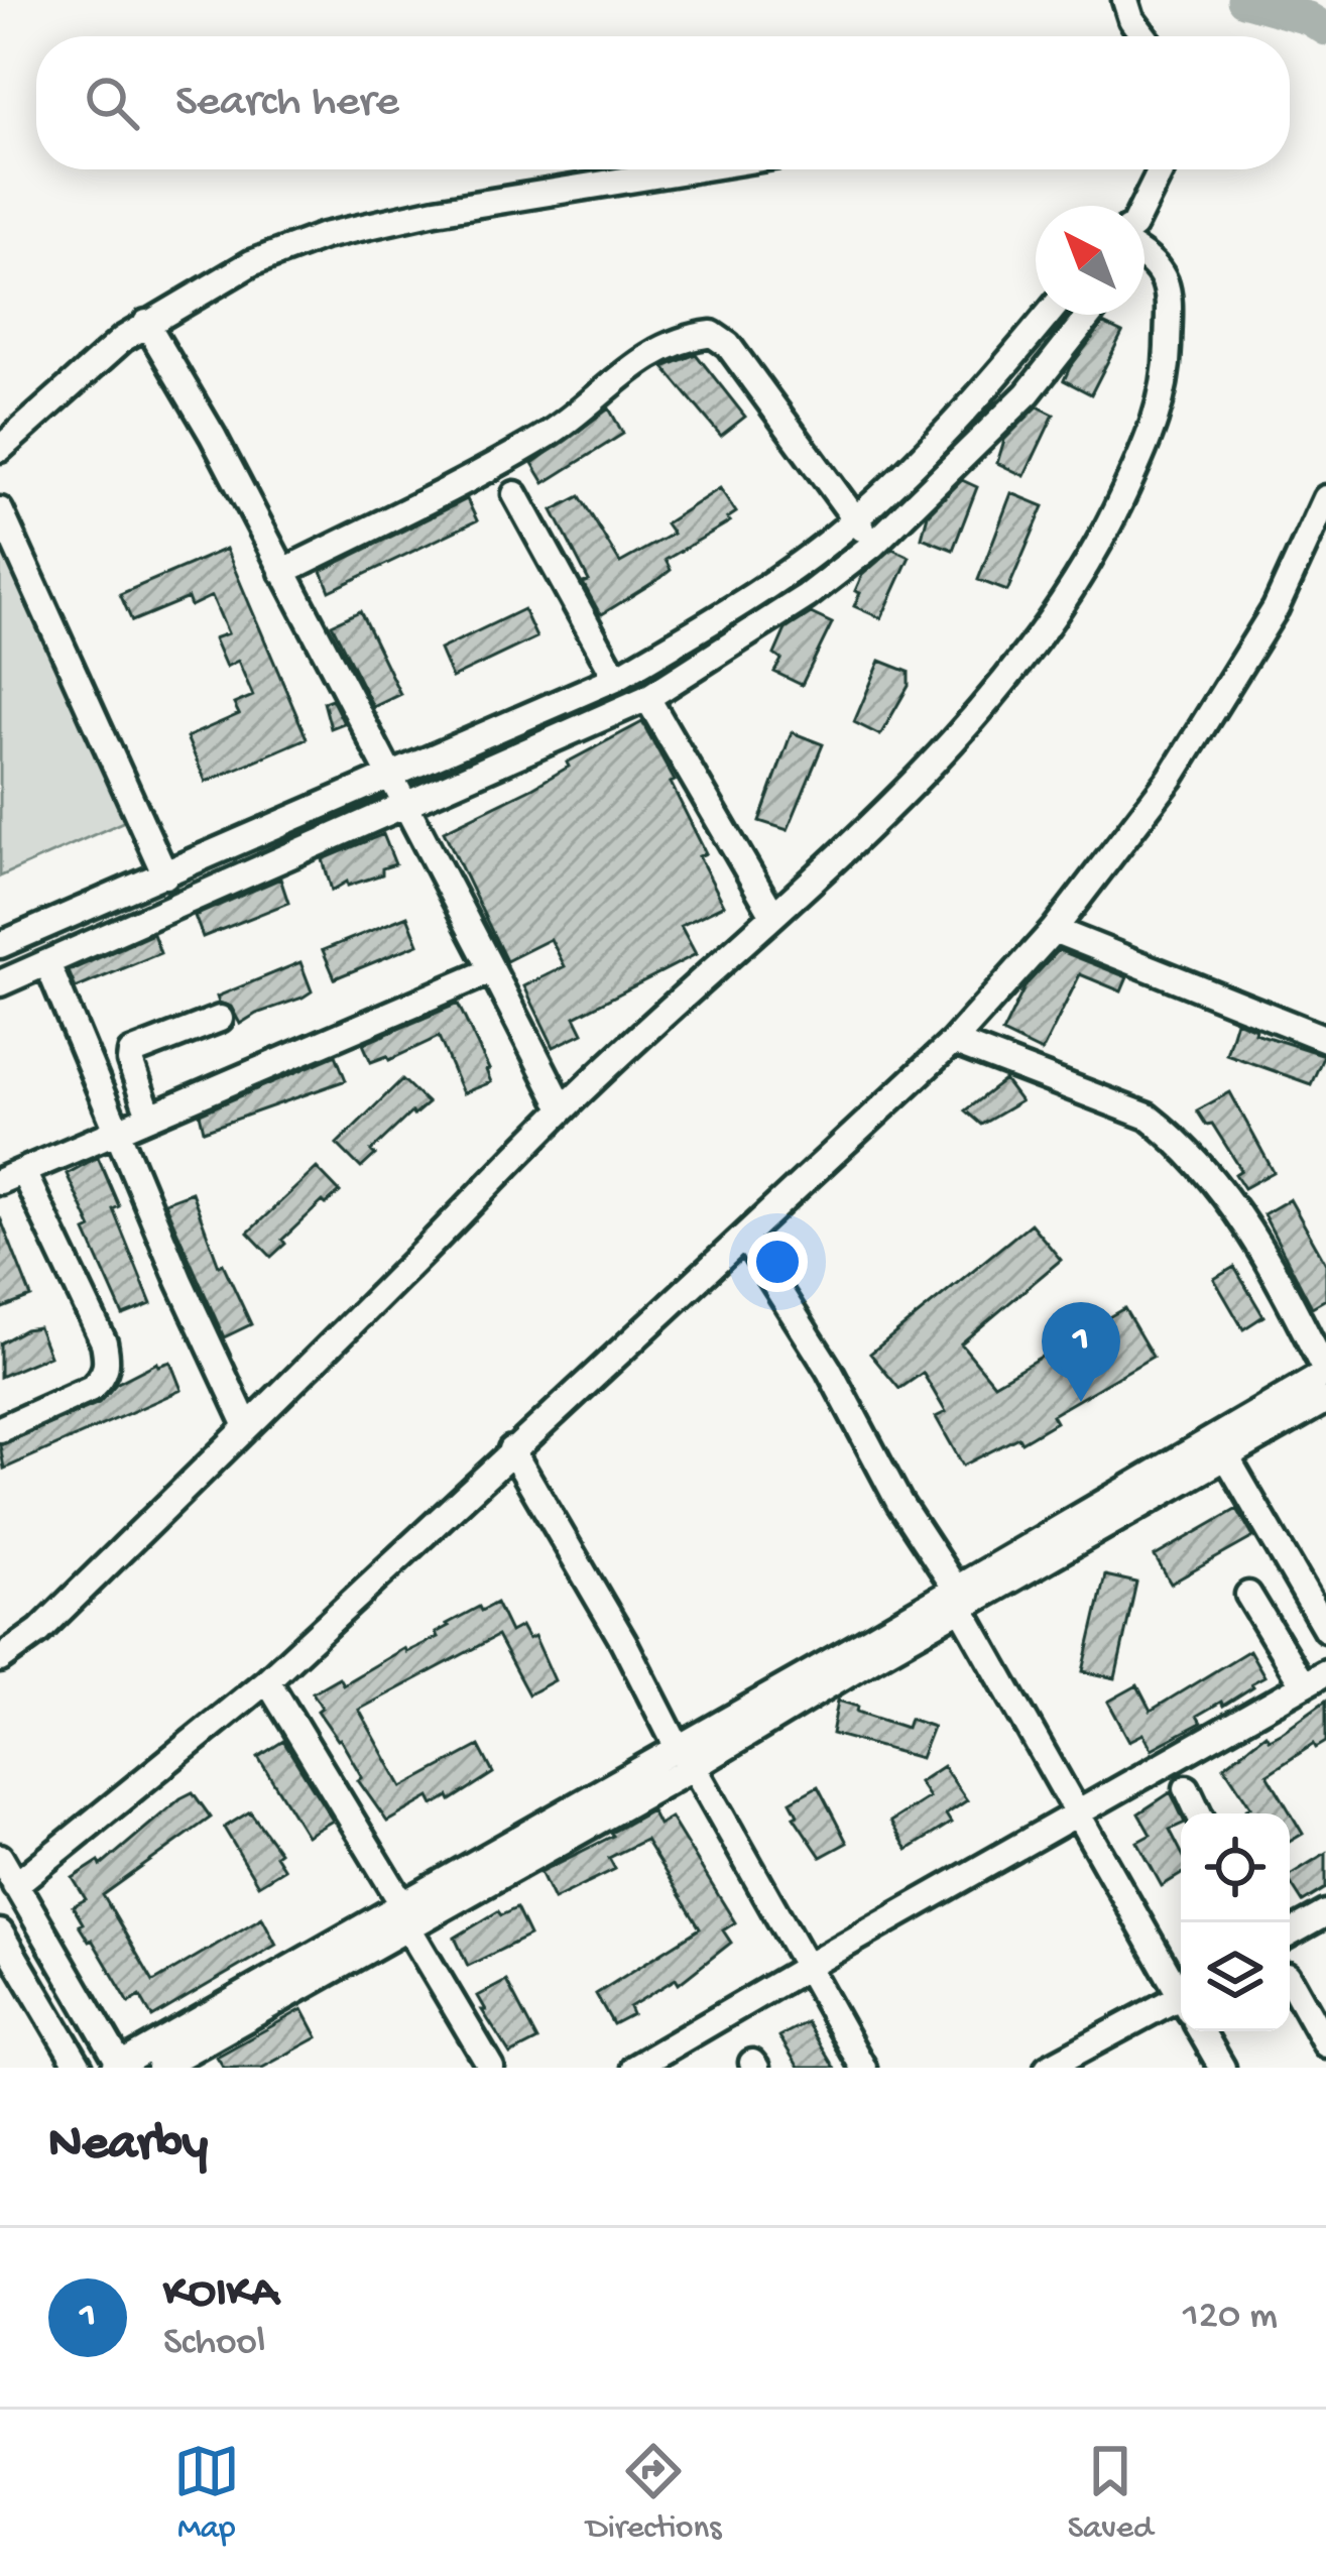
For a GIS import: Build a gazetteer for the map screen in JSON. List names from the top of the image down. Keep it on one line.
{"north":"top left","page":{"search":"Search here","pins":"1","heading":"Nearby","list":[{"mark":"1","name":"KOIKA","note":"School","value":"120 m"}],"nav":["Map","Directions","Saved"]}}
